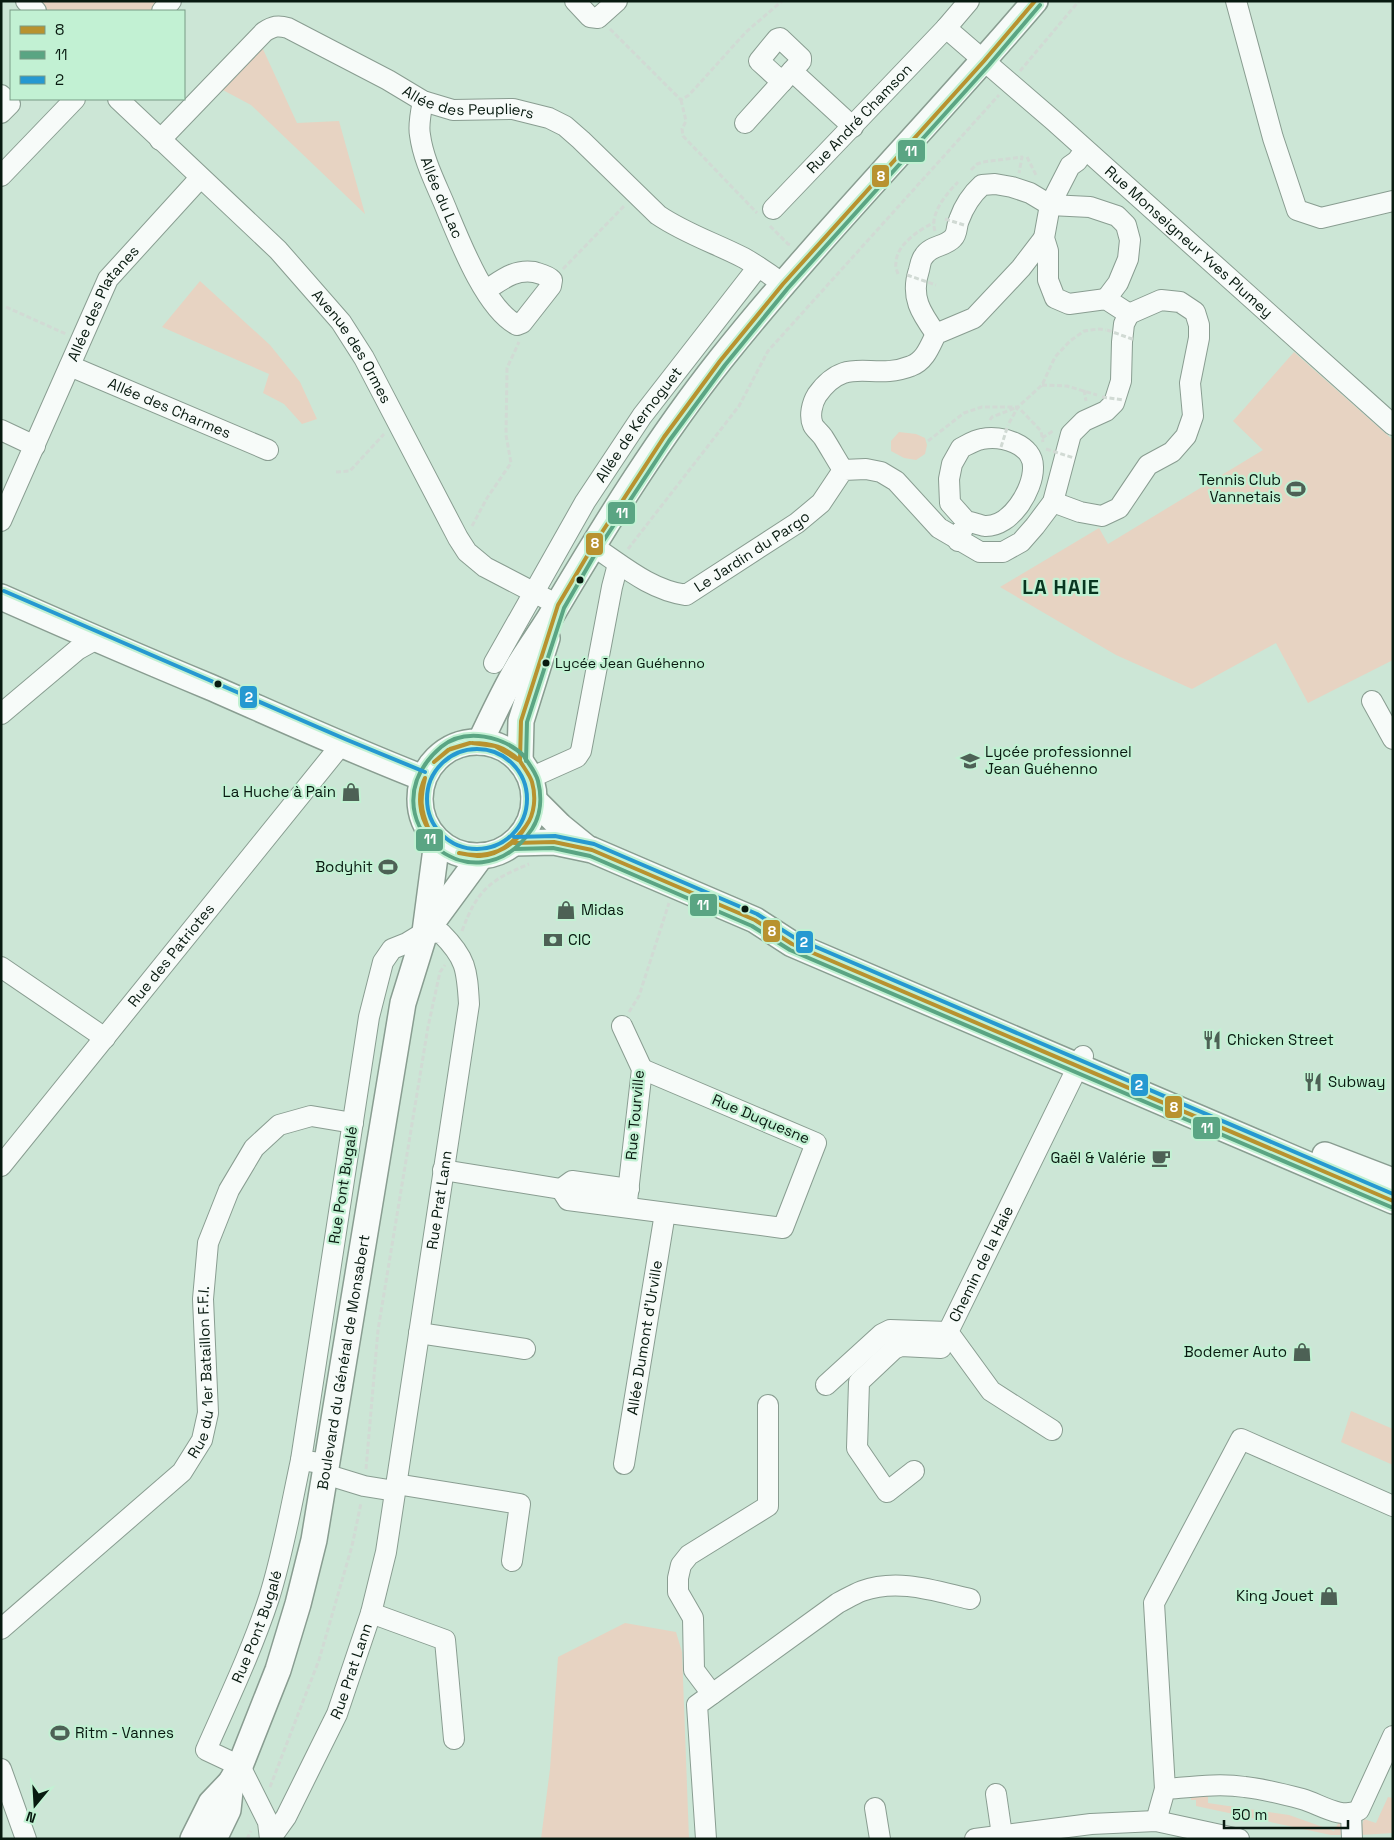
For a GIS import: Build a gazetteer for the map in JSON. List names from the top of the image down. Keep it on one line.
{"streets":{"main road":["Boulevard du Général de Monsabert"],"street":["Allée des Peupliers","Rue André Chamson","Allée du Lac","Rue Monseigneur Yves Plumey","Allée des Platanes","Avenue des Ormes","Allée des Charmes","Allée de Kernoguet","Le Jardin du Pargo","Rue des Patriotes","Rue Tourville","Rue Duquesne","Rue Pont Bugalé","Rue Prat Lann","Chemin de la Haie","Allée Dumont d'Urville","Rue du 1er Bataillon F.F.I."]},"crossings":[["Allée des Peupliers","Allée du Lac"],["Allée des Peupliers","Avenue des Ormes"],["Allée des Peupliers","Allée de Kernoguet"],["Rue André Chamson","Rue Monseigneur Yves Plumey"],["Allée des Platanes","Avenue des Ormes"],["Allée des Platanes","Allée des Charmes"],["Avenue des Ormes","Allée de Kernoguet"],["Rue Tourville","Rue Duquesne"],["Rue Duquesne","Rue Prat Lann"],["Rue Duquesne","Allée Dumont d'Urville"],["Rue Pont Bugalé","Rue Prat Lann"],["Rue Pont Bugalé","Boulevard du Général de Monsabert"],["Rue Pont Bugalé","Rue du 1er Bataillon F.F.I."],["Rue Prat Lann","Boulevard du Général de Monsabert"]],"districts":["LA HAIE"],"places":{"sports":["Tennis Club Vannetais","Bodyhit","Ritm - Vannes"],"other":["Lycée Jean Guéhenno"],"school or university":["Lycée professionnel Jean Guéhenno"],"shop":["La Huche à Pain","Midas","Bodemer Auto","King Jouet"],"bank":["CIC"],"restaurant":["Chicken Street","Subway"],"cafe":["Gaël & Valérie"]},"lines":["transit line 8","transit line 11","transit line 2"],"legend":["8","11","2"],"scale_bar":"50 m","north":"bottom"}
